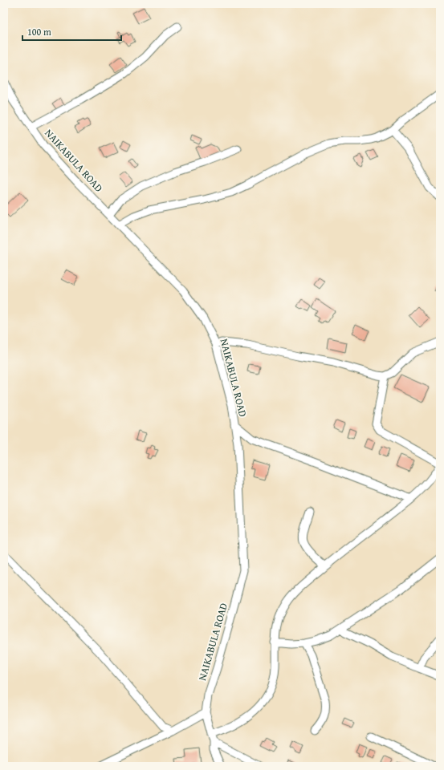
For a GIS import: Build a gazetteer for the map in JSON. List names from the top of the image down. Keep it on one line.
{"streets":{"street":["NAIKABULA ROAD"]},"scale_bar":"100 m"}
